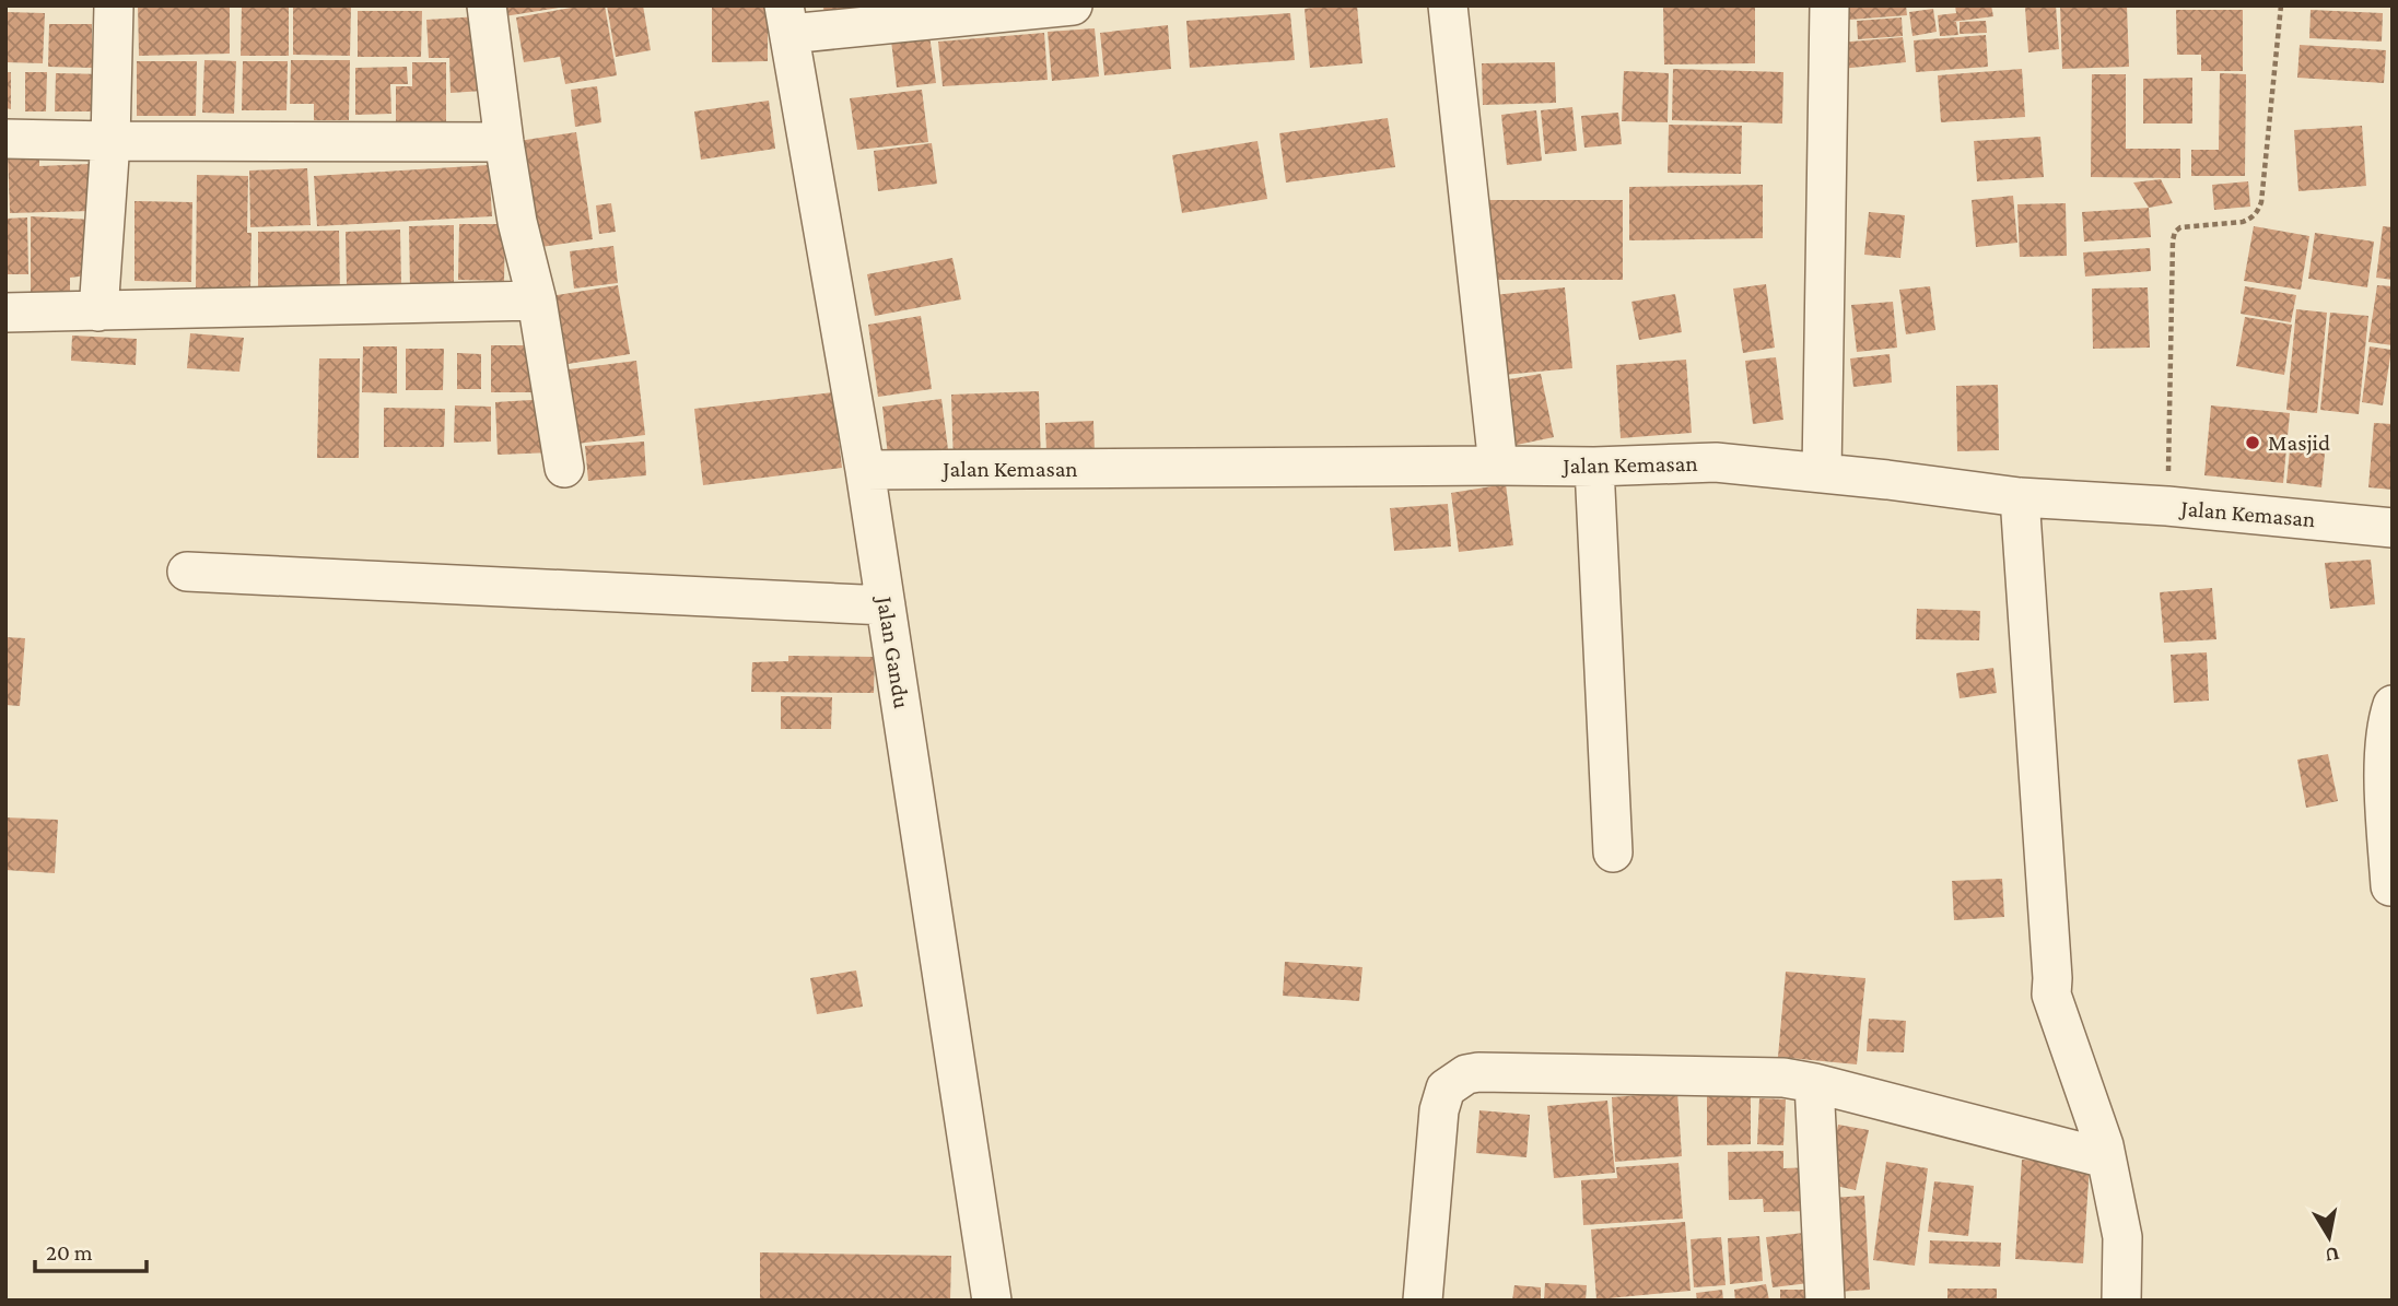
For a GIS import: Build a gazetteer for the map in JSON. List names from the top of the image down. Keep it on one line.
{"streets":{"street":["Jalan Kemasan","Jalan Gandu"]},"crossings":[["Jalan Kemasan","Jalan Gandu"]],"places":["Masjid"],"scale_bar":"20 m","north":"bottom"}
